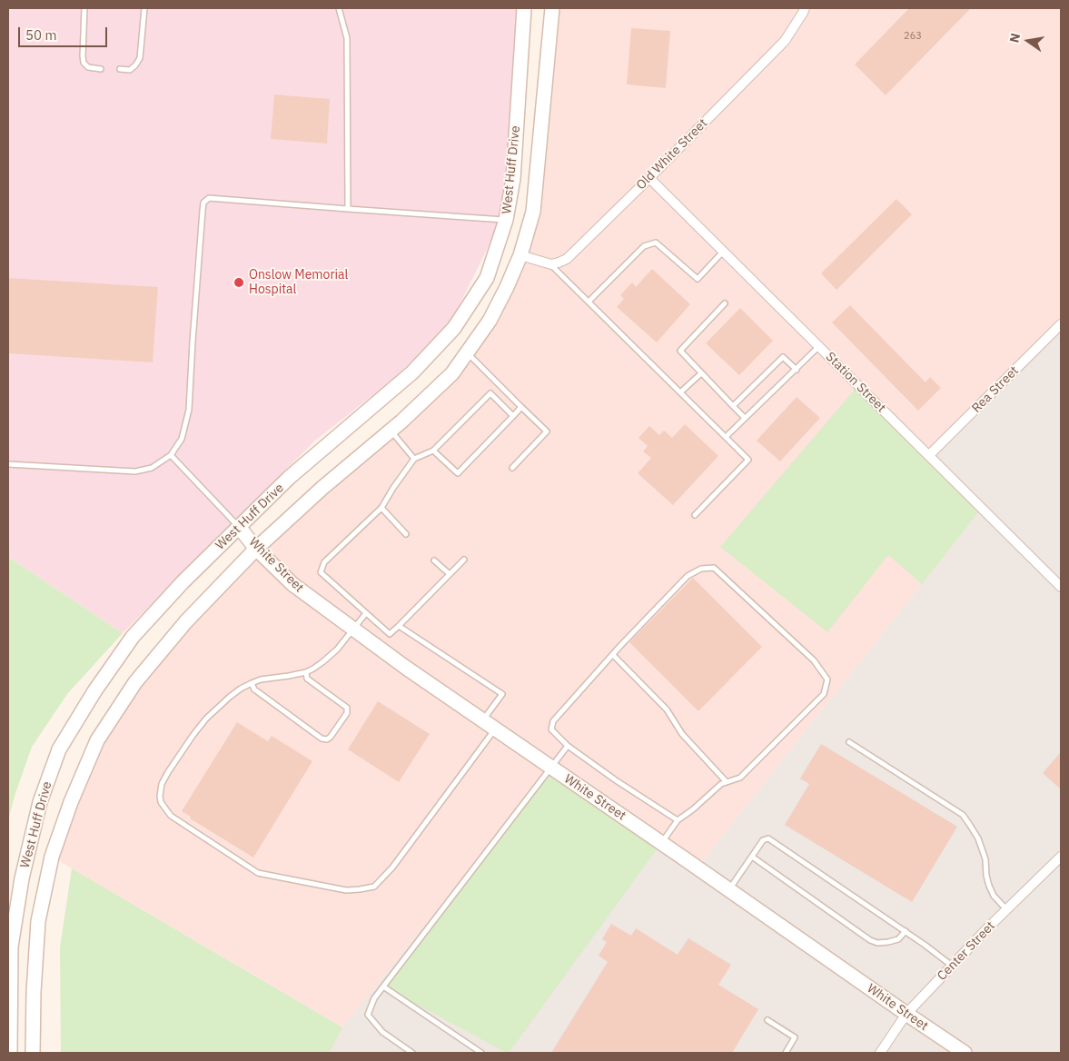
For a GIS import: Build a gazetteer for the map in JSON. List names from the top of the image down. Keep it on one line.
{"streets":{"street":["Old White Street","West Huff Drive","Station Street","Rea Street","White Street","Center Street"]},"crossings":[["Old White Street","Station Street"],["West Huff Drive","White Street"],["Station Street","Rea Street"],["White Street","Center Street"]],"places":["Onslow Memorial Hospital"],"house_numbers":["263"],"scale_bar":"50 m","north":"left"}
